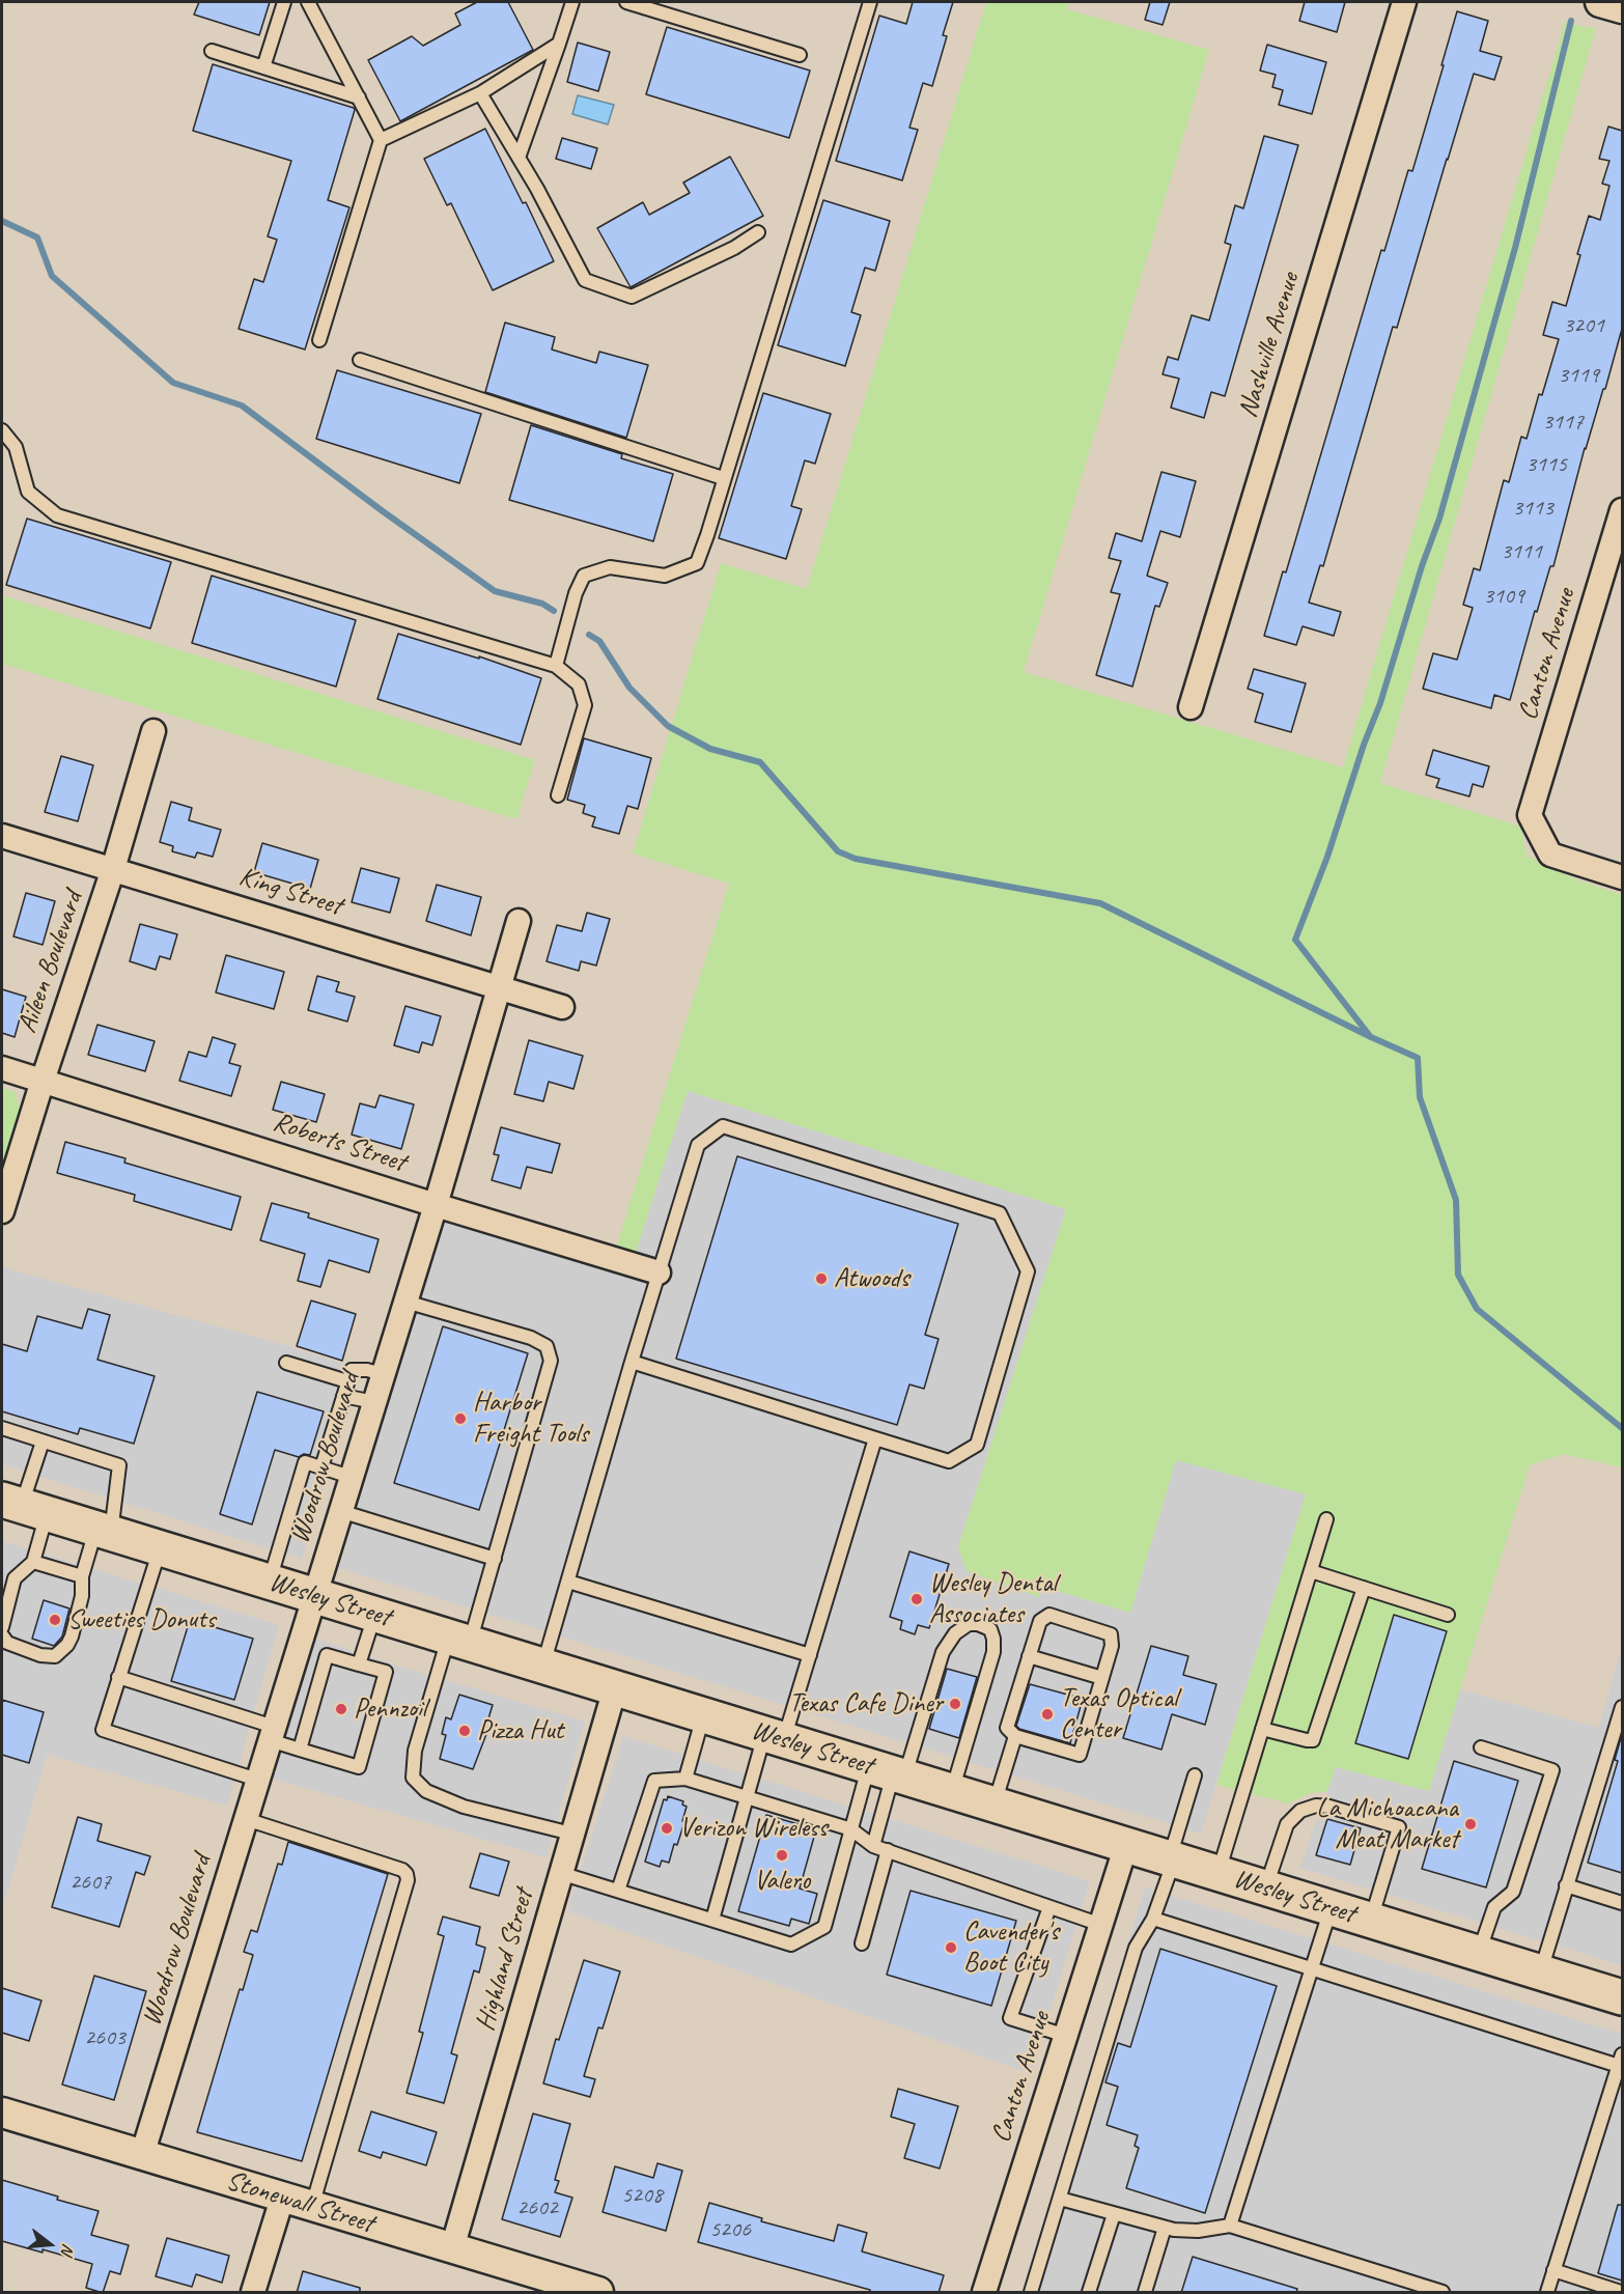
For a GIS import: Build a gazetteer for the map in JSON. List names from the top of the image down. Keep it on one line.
{"streets":{"main road":["Wesley Street"],"street":["Nashville Avenue","Canton Avenue","King Street","Aileen Boulevard","Roberts Street","Woodrow Boulevard","Highland Street","Stonewall Street"]},"crossings":[["Canton Avenue","Wesley Street"],["King Street","Aileen Boulevard"],["King Street","Woodrow Boulevard"],["Aileen Boulevard","Roberts Street"],["Roberts Street","Woodrow Boulevard"],["Woodrow Boulevard","Wesley Street"],["Woodrow Boulevard","Stonewall Street"],["Wesley Street","Highland Street"],["Highland Street","Stonewall Street"]],"places":["Atwoods","Harbor Freight Tools","Wesley Dental Associates","Sweeties Donuts","Texas Cafe Diner","Pennzoil","Texas Optical Center","Pizza Hut","La Michoacana Meat Market","Verizon Wireless","Valero","Cavender's Boot City"],"house_numbers":["3201","3119","3117","3115","3113","3111","3109","2607","2603","5208","2602","5206"],"north":"right"}
